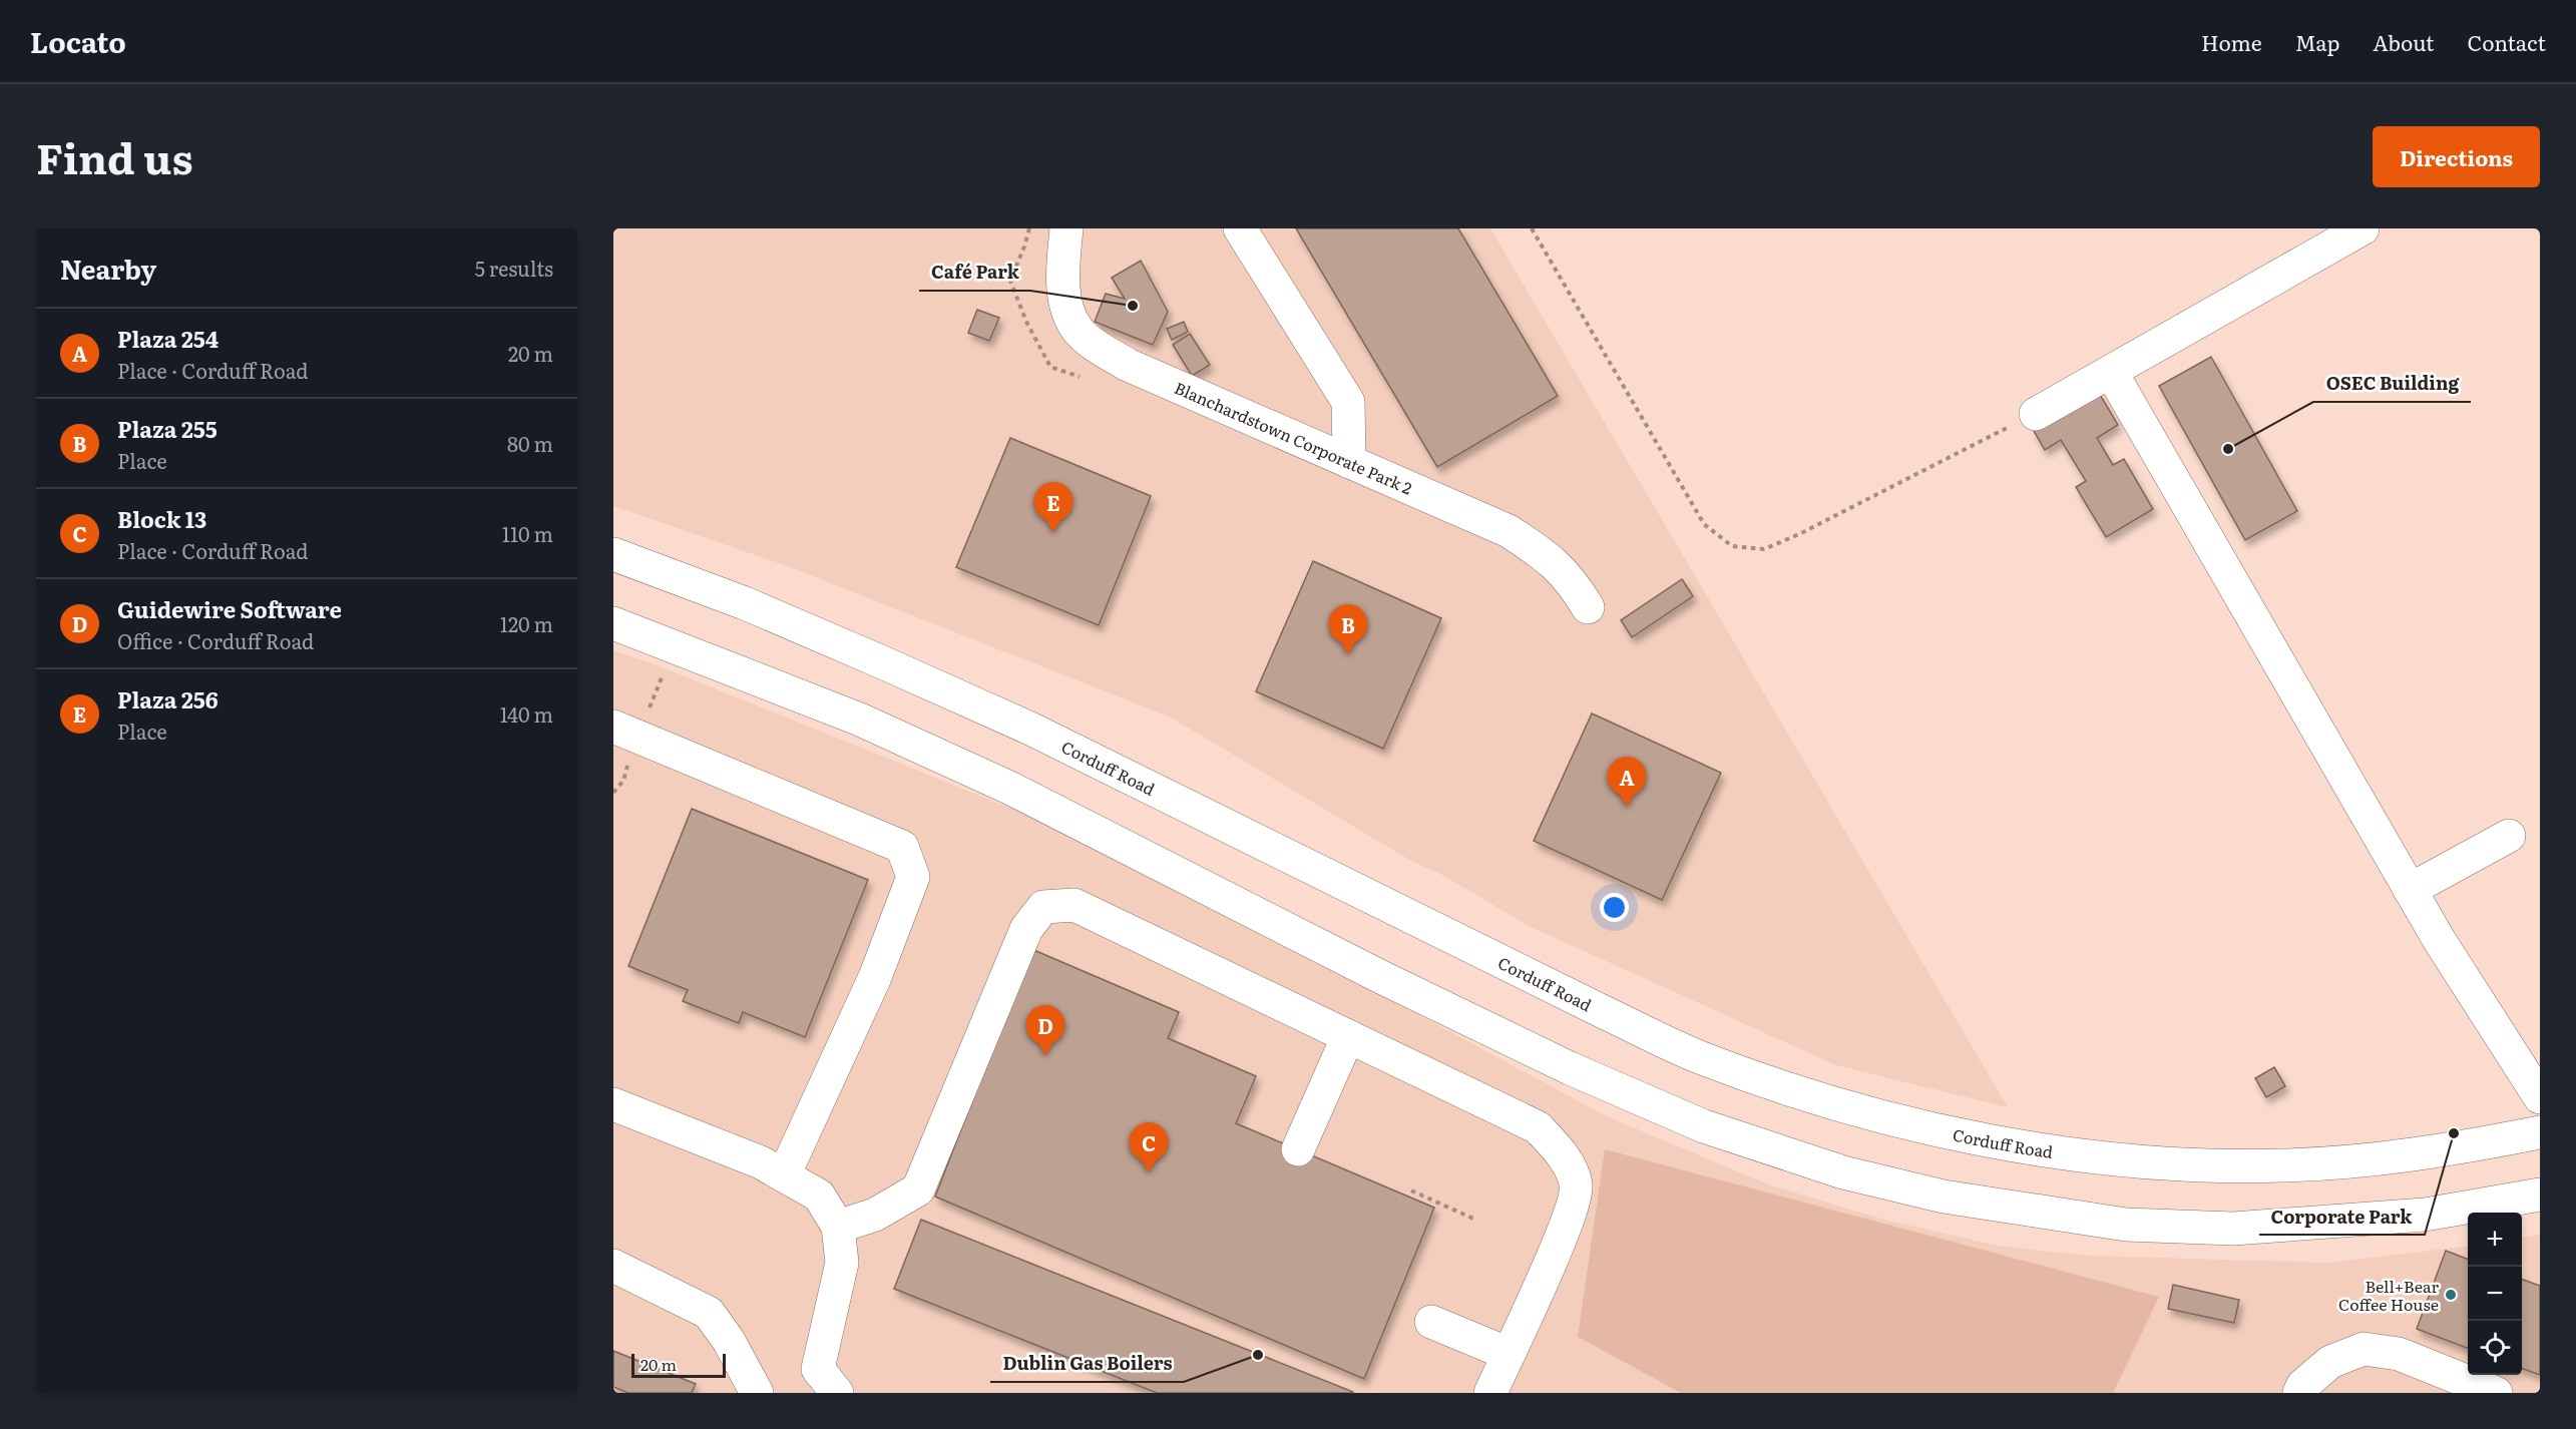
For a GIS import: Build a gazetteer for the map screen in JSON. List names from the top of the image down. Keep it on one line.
{"streets":{"street":["Blanchardstown Corporate Park 2","Corduff Road"]},"places":["Café Park","OSEC Building","Corporate Park","Bell+Bear Coffee House","Dublin Gas Boilers"],"scale_bar":"20 m","page":{"header":"Locato","nav":["Home","Map","About","Contact"],"title":"Find us","buttons":"Directions","heading":["Nearby","5 results"],"list":[{"mark":"A","name":"Plaza 254","note":"Place · Corduff Road","value":"20 m"},{"mark":"B","name":"Plaza 255","note":"Place","value":"80 m"},{"mark":"C","name":"Block 13","note":"Place · Corduff Road","value":"110 m"},{"mark":"D","name":"Guidewire Software","note":"Office · Corduff Road","value":"120 m"},{"mark":"E","name":"Plaza 256","note":"Place","value":"140 m"}],"pins":["E","B","A","D","C"],"map_buttons":["+","−"],"scale":"20 m"}}
